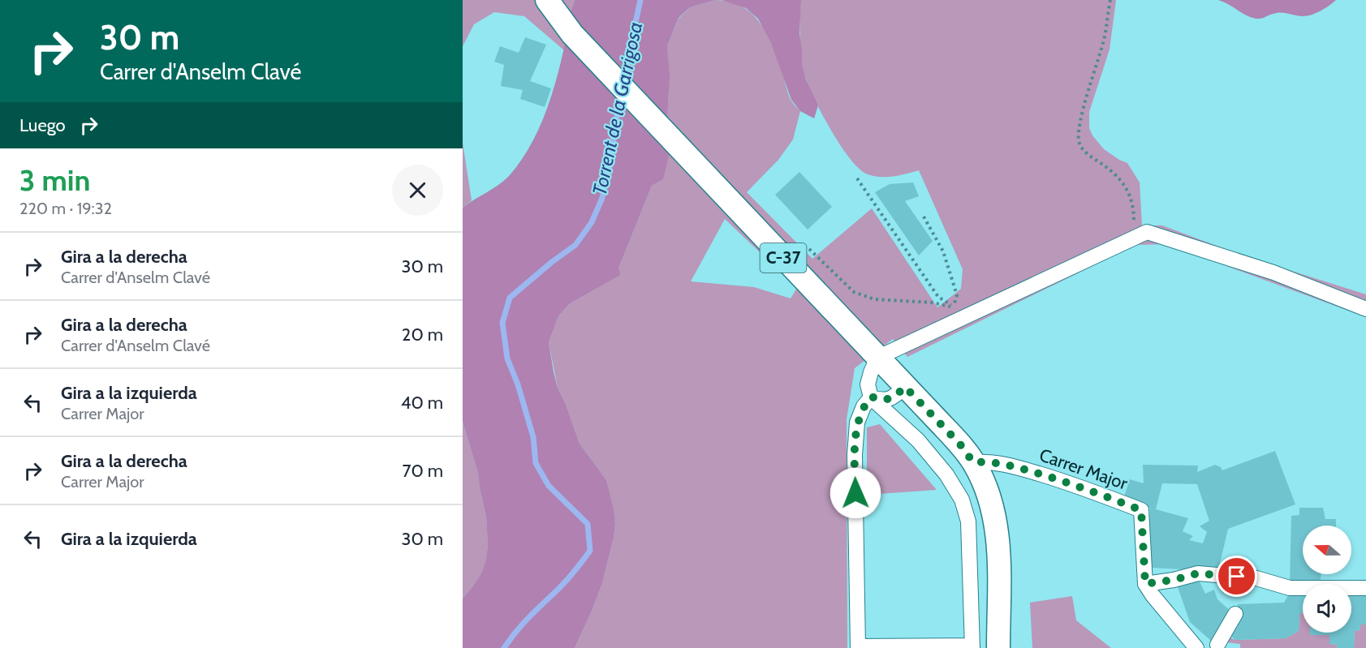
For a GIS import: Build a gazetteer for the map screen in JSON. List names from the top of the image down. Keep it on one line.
{"streets":{"main road":["C-37"],"street":["Carrer Major"]},"crossings":[["C-37","Carrer Major"]],"water":["Torrent de la Garrigosa"],"north":"left","page":{"turn":["30 m","Carrer d'Anselm Clavé"],"then":"Luego","heading":["3 min","220 m · 19:32"],"list":[{"name":"Gira a la derecha","note":"Carrer d'Anselm Clavé","value":"30 m"},{"name":"Gira a la derecha","note":"Carrer d'Anselm Clavé","value":"20 m"},{"name":"Gira a la izquierda","note":"Carrer Major","value":"40 m"},{"name":"Gira a la derecha","note":"Carrer Major","value":"70 m"},{"name":"Gira a la izquierda","value":"30 m"}]}}
